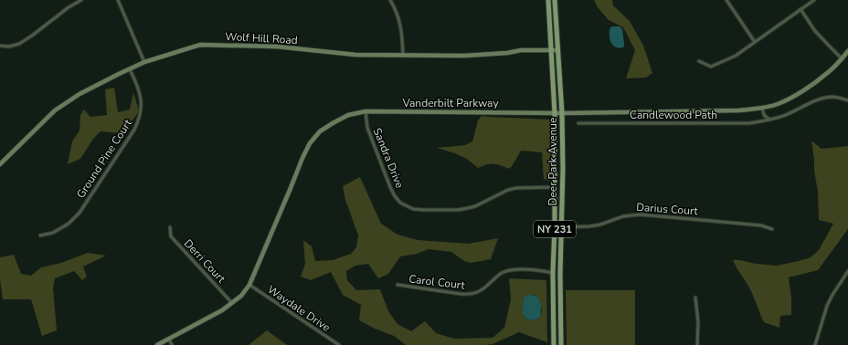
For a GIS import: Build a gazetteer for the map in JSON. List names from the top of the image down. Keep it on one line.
{"streets":{"main road":["Wolf Hill Road","Vanderbilt Parkway","Deer Park Avenue","NY 231"],"street":["Candlewood Path","Sandra Drive","Ground Pine Court","Darius Court","Derri Court","Carol Court","Waydale Drive"]},"crossings":[["Wolf Hill Road","Ground Pine Court"],["Wolf Hill Road","Deer Park Avenue"],["Vanderbilt Parkway","Sandra Drive"],["Vanderbilt Parkway","Deer Park Avenue"],["Vanderbilt Parkway","Derri Court"],["Vanderbilt Parkway","Waydale Drive"],["Sandra Drive","Deer Park Avenue"],["Deer Park Avenue","Darius Court"],["Deer Park Avenue","Carol Court"]]}
